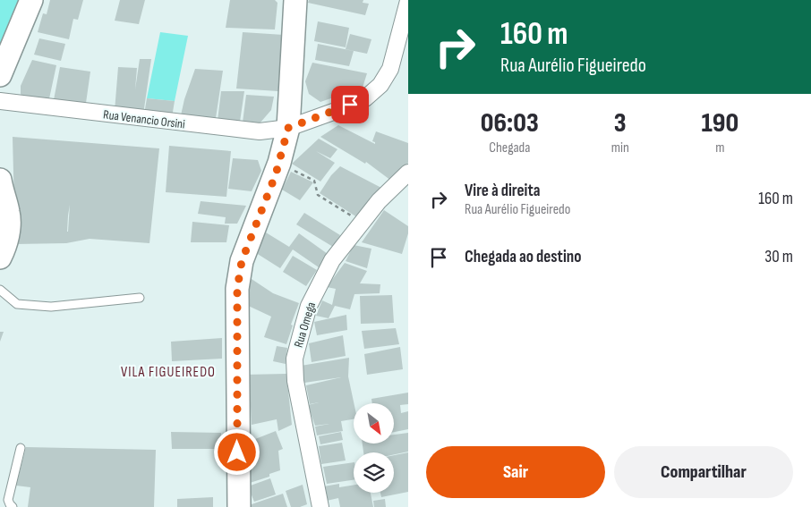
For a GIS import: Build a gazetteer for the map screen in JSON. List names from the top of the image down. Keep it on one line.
{"streets":{"street":["Rua Venancio Orsini","Rua Omega"]},"districts":["VILA FIGUEIREDO"],"north":"bottom right","page":{"turn":["160 m","Rua Aurélio Figueiredo"],"eta":["06:03","Chegada","3","min","190","m"],"list":[{"name":"Vire à direita","note":"Rua Aurélio Figueiredo","value":"160 m"},{"name":"Chegada ao destino","value":"30 m"}],"buttons":["Sair","Compartilhar"]}}
